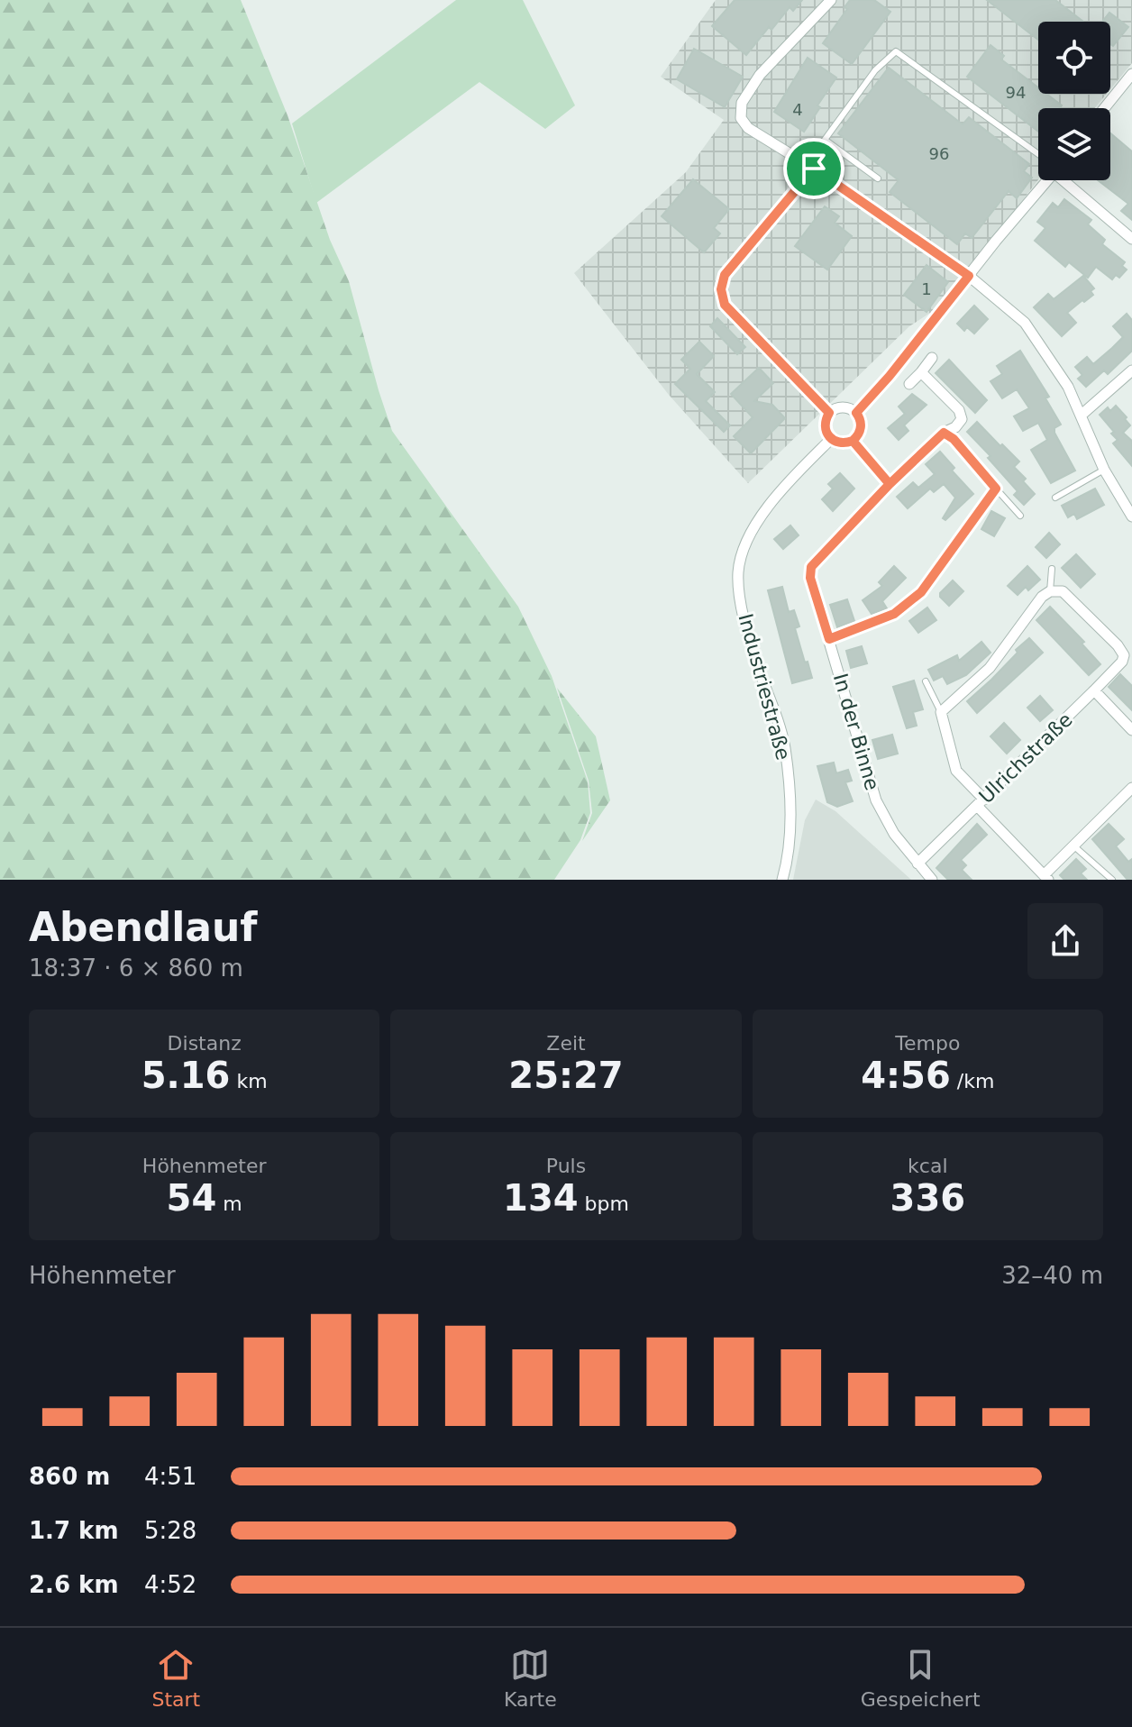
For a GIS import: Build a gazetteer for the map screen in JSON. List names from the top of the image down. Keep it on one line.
{"streets":{"street":["Industriestraße","In der Binne","Ulrichstraße"]},"crossings":[["In der Binne","Ulrichstraße"]],"house_numbers":["94","4","96","1"],"page":{"heading":["Abendlauf","18:37 · 6 × 860 m"],"stats":[["Distanz","5.16 km"],["Zeit","25:27"],["Tempo","4:56 /km"],["Höhenmeter","54 m"],["Puls","134 bpm"],["kcal","336"]],"chart":["Höhenmeter","32–40 m"],"list":[{"name":"860 m","note":"4:51"},{"name":"1.7 km","note":"5:28"},{"name":"2.6 km","note":"4:52"}],"tabs":["Start","Karte","Gespeichert"]}}
